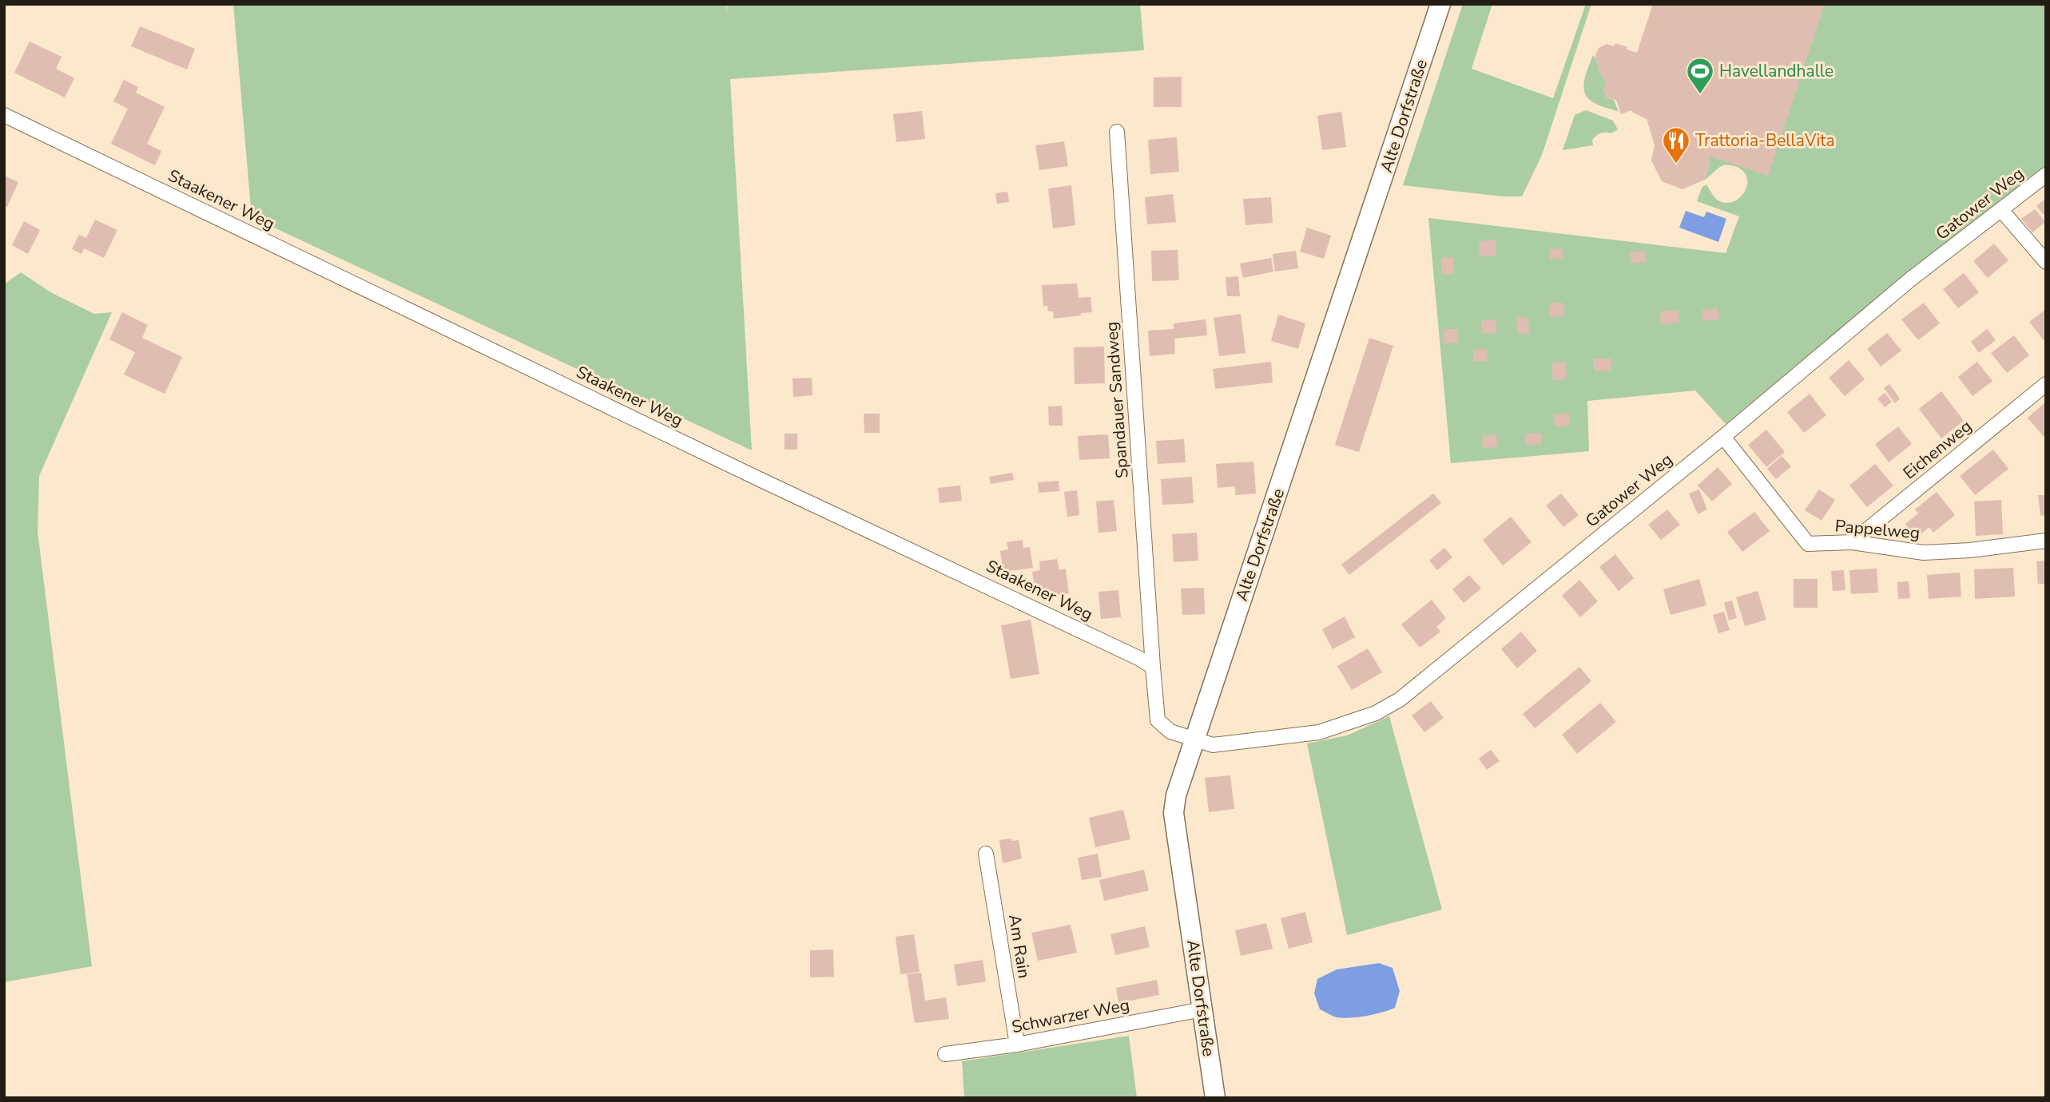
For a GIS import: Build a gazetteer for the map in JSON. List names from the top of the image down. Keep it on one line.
{"streets":{"street":["Alte Dorfstraße","Staakener Weg","Gatower Weg","Spandauer Sandweg","Eichenweg","Pappelweg","Am Rain","Schwarzer Weg"]},"crossings":[["Alte Dorfstraße","Gatower Weg"],["Alte Dorfstraße","Schwarzer Weg"],["Staakener Weg","Spandauer Sandweg"],["Gatower Weg","Pappelweg"],["Eichenweg","Pappelweg"],["Am Rain","Schwarzer Weg"]],"places":{"sports":["Havellandhalle"],"restaurant":["Trattoria-BellaVita"]}}
